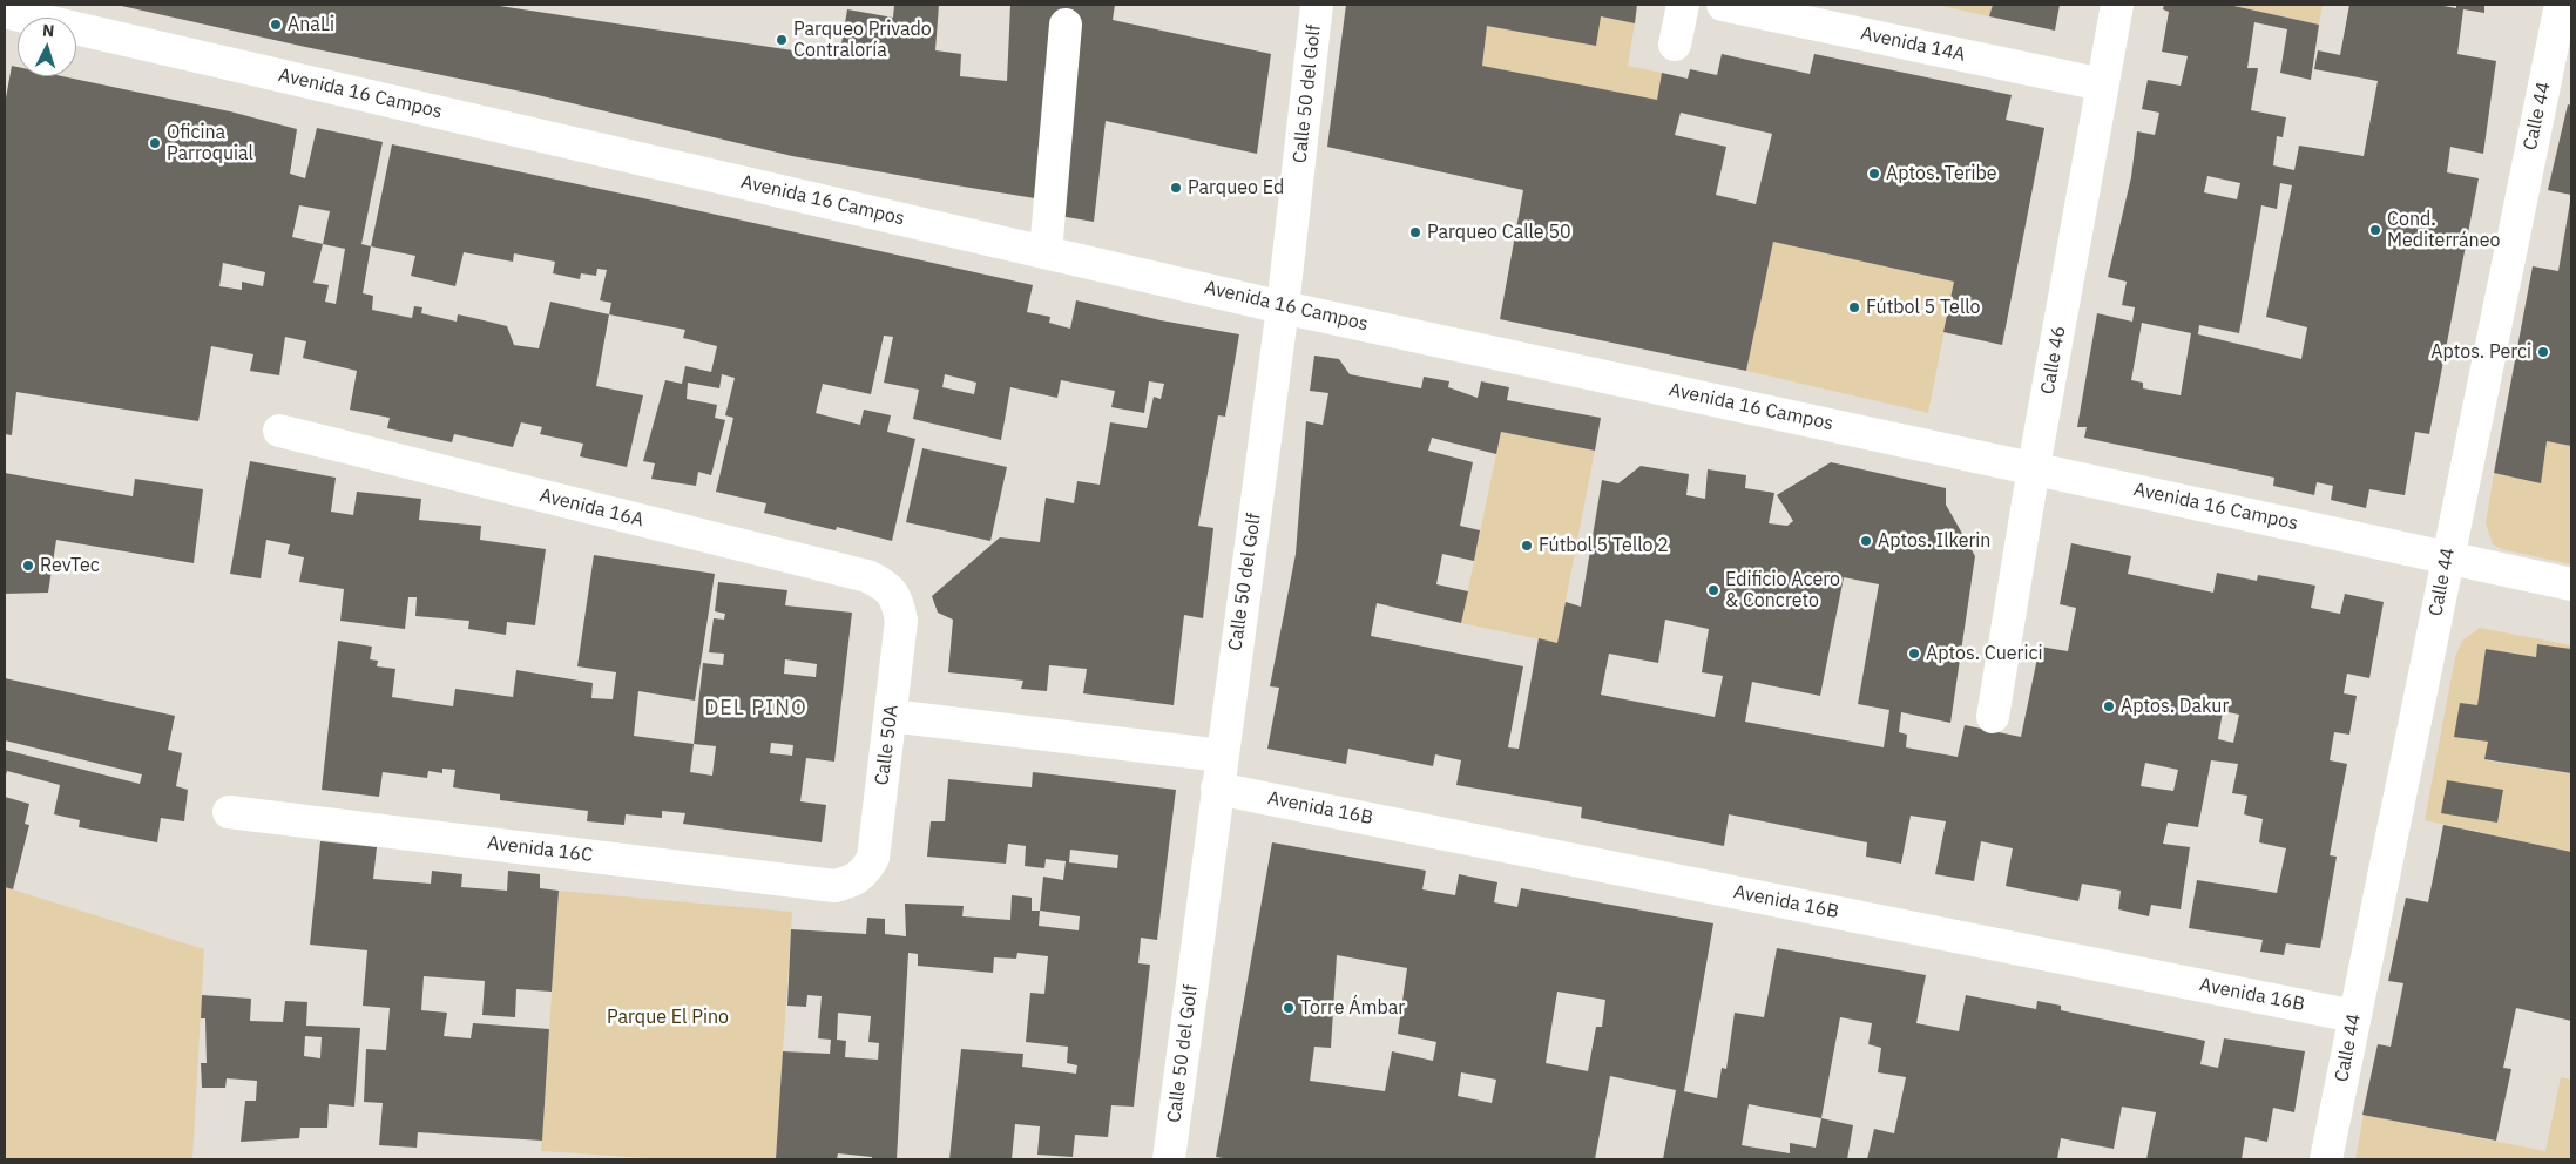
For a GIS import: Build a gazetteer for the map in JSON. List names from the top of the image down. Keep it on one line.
{"streets":{"street":["Avenida 14A","Avenida 16 Campos","Calle 50 del Golf","Calle 44","Calle 46","Avenida 16A","Calle 50A","Avenida 16B","Avenida 16C"]},"crossings":[["Avenida 14A","Calle 46"],["Avenida 16 Campos","Calle 50 del Golf"],["Avenida 16 Campos","Calle 44"],["Avenida 16 Campos","Calle 46"],["Calle 50 del Golf","Avenida 16B"],["Calle 44","Avenida 16B"],["Avenida 16A","Calle 50A"],["Calle 50A","Avenida 16C"]],"districts":["DEL PINO"],"parks":["Parque El Pino"],"places":["AnaLi","Parqueo Privado Contraloría","Oficina Parroquial","Aptos. Teribe","Parqueo Ed","Cond. Mediterráneo","Parqueo Calle 50","Fútbol 5 Tello","Aptos. Perci","Aptos. Ilkerin","Fútbol 5 Tello 2","RevTec","Edificio Acero & Concreto","Aptos. Cuerici","Aptos. Dakur","Torre Ámbar"],"north":"top"}
